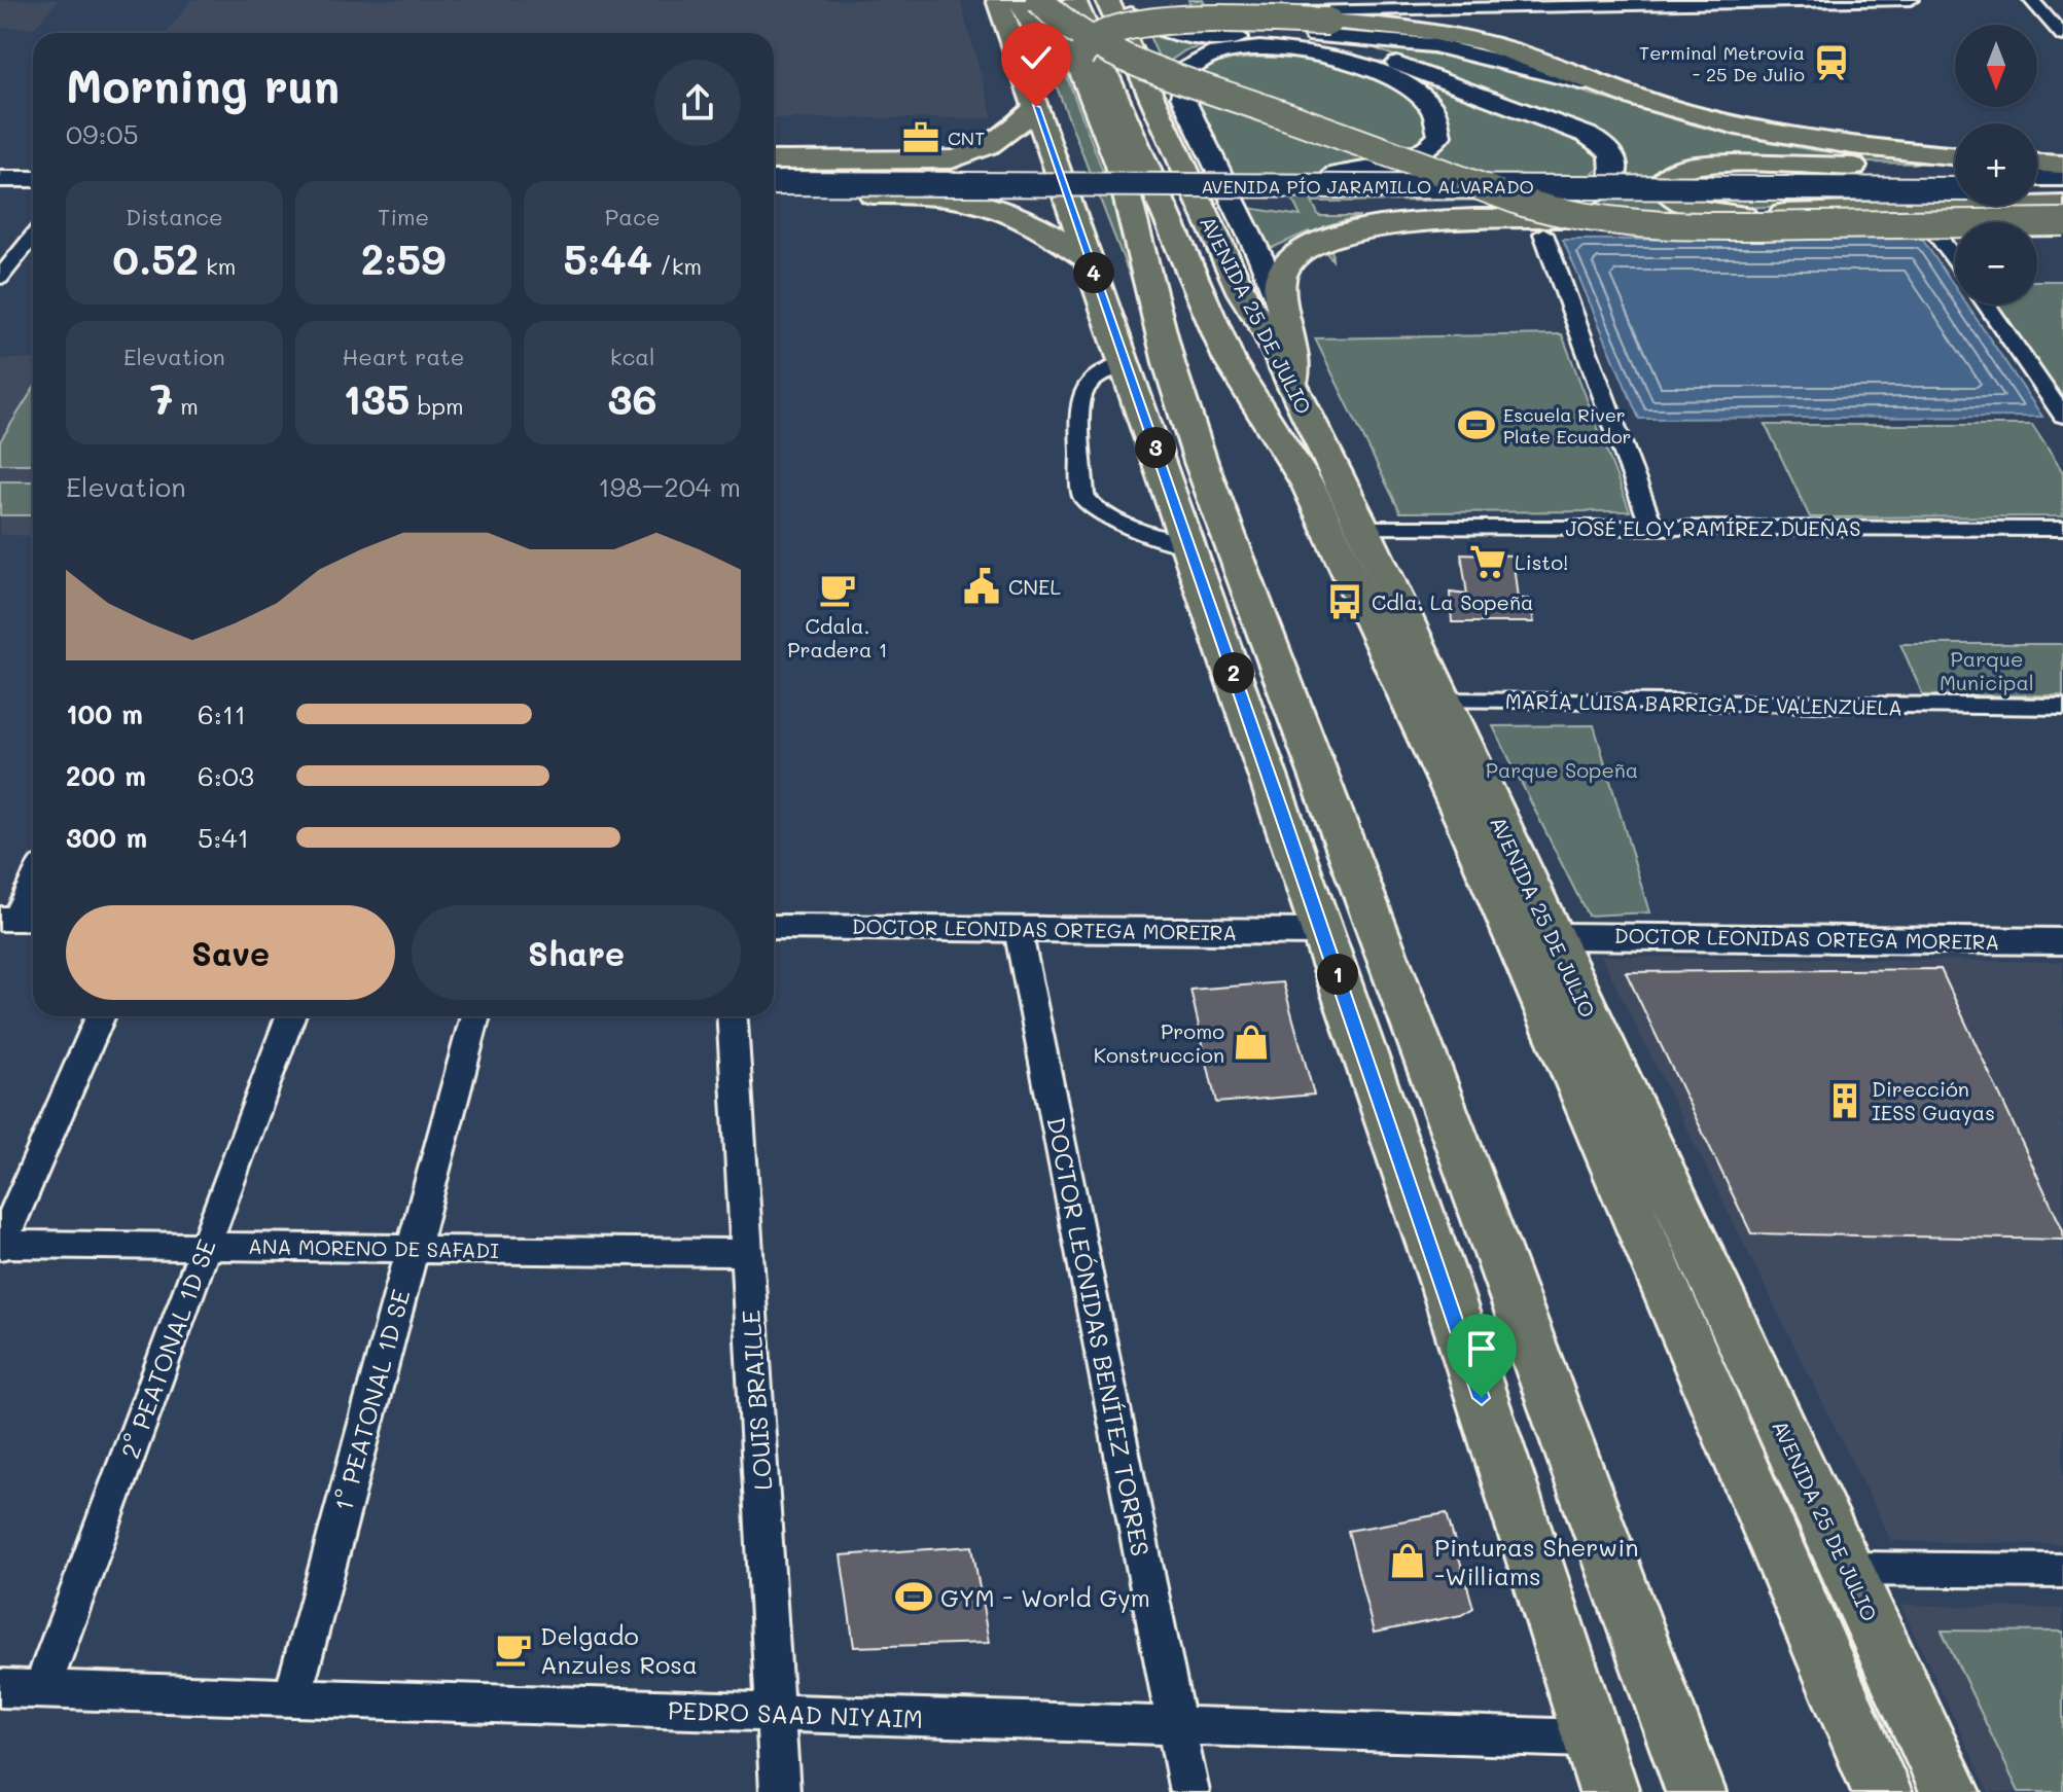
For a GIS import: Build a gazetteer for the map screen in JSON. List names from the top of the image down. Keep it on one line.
{"streets":{"main road":["AVENIDA PÍO JARAMILLO ALVARADO","AVENIDA 25 DE JULIO"],"street":["JOSÉ ELOY RAMÍREZ DUEÑAS","MARÍA LUISA BARRIGA DE VALENZUELA","DOCTOR LEONIDAS ORTEGA MOREIRA","ANA MORENO DE SAFADI","DOCTOR LEÓNIDAS BENÍTEZ TORRES","2° PEATONAL 1D SE","1° PEATONAL 1D SE","LOUIS BRAILLE","PEDRO SAAD NIYAIM"]},"crossings":[["AVENIDA 25 DE JULIO","JOSÉ ELOY RAMÍREZ DUEÑAS"],["AVENIDA 25 DE JULIO","MARÍA LUISA BARRIGA DE VALENZUELA"],["AVENIDA 25 DE JULIO","DOCTOR LEONIDAS ORTEGA MOREIRA"],["DOCTOR LEONIDAS ORTEGA MOREIRA","DOCTOR LEÓNIDAS BENÍTEZ TORRES"],["ANA MORENO DE SAFADI","2° PEATONAL 1D SE"],["ANA MORENO DE SAFADI","1° PEATONAL 1D SE"],["ANA MORENO DE SAFADI","LOUIS BRAILLE"],["DOCTOR LEÓNIDAS BENÍTEZ TORRES","PEDRO SAAD NIYAIM"],["2° PEATONAL 1D SE","PEDRO SAAD NIYAIM"],["1° PEATONAL 1D SE","PEDRO SAAD NIYAIM"],["LOUIS BRAILLE","PEDRO SAAD NIYAIM"]],"parks":["Parque Municipal","Parque Sopeña"],"places":{"station":["Terminal Metrovia - 25 De Julio"],"office":["CNT"],"sports":["Escuela River Plate Ecuador","GYM - World Gym"],"supermarket":["Listo!"],"public building":["CNEL"],"cafe":["Cdala. Pradera 1","Delgado Anzules Rosa"],"bus stop":["Cdla. La Sopeña"],"shop":["Promo Konstruccion","Pinturas Sherwin -Williams"],"building":["Dirección IESS Guayas"]},"north":"bottom","page":{"map_buttons":["+","−"],"heading":["Morning run","09:05"],"stats":[["Distance","0.52 km"],["Time","2:59"],["Pace","5:44 /km"],["Elevation","7 m"],["Heart rate","135 bpm"],["kcal","36"]],"pins":["4","3","2","1"],"chart":["Elevation","198–204 m"],"list":[{"name":"100 m","note":"6:11"},{"name":"200 m","note":"6:03"},{"name":"300 m","note":"5:41"}],"buttons":["Save","Share"]}}
